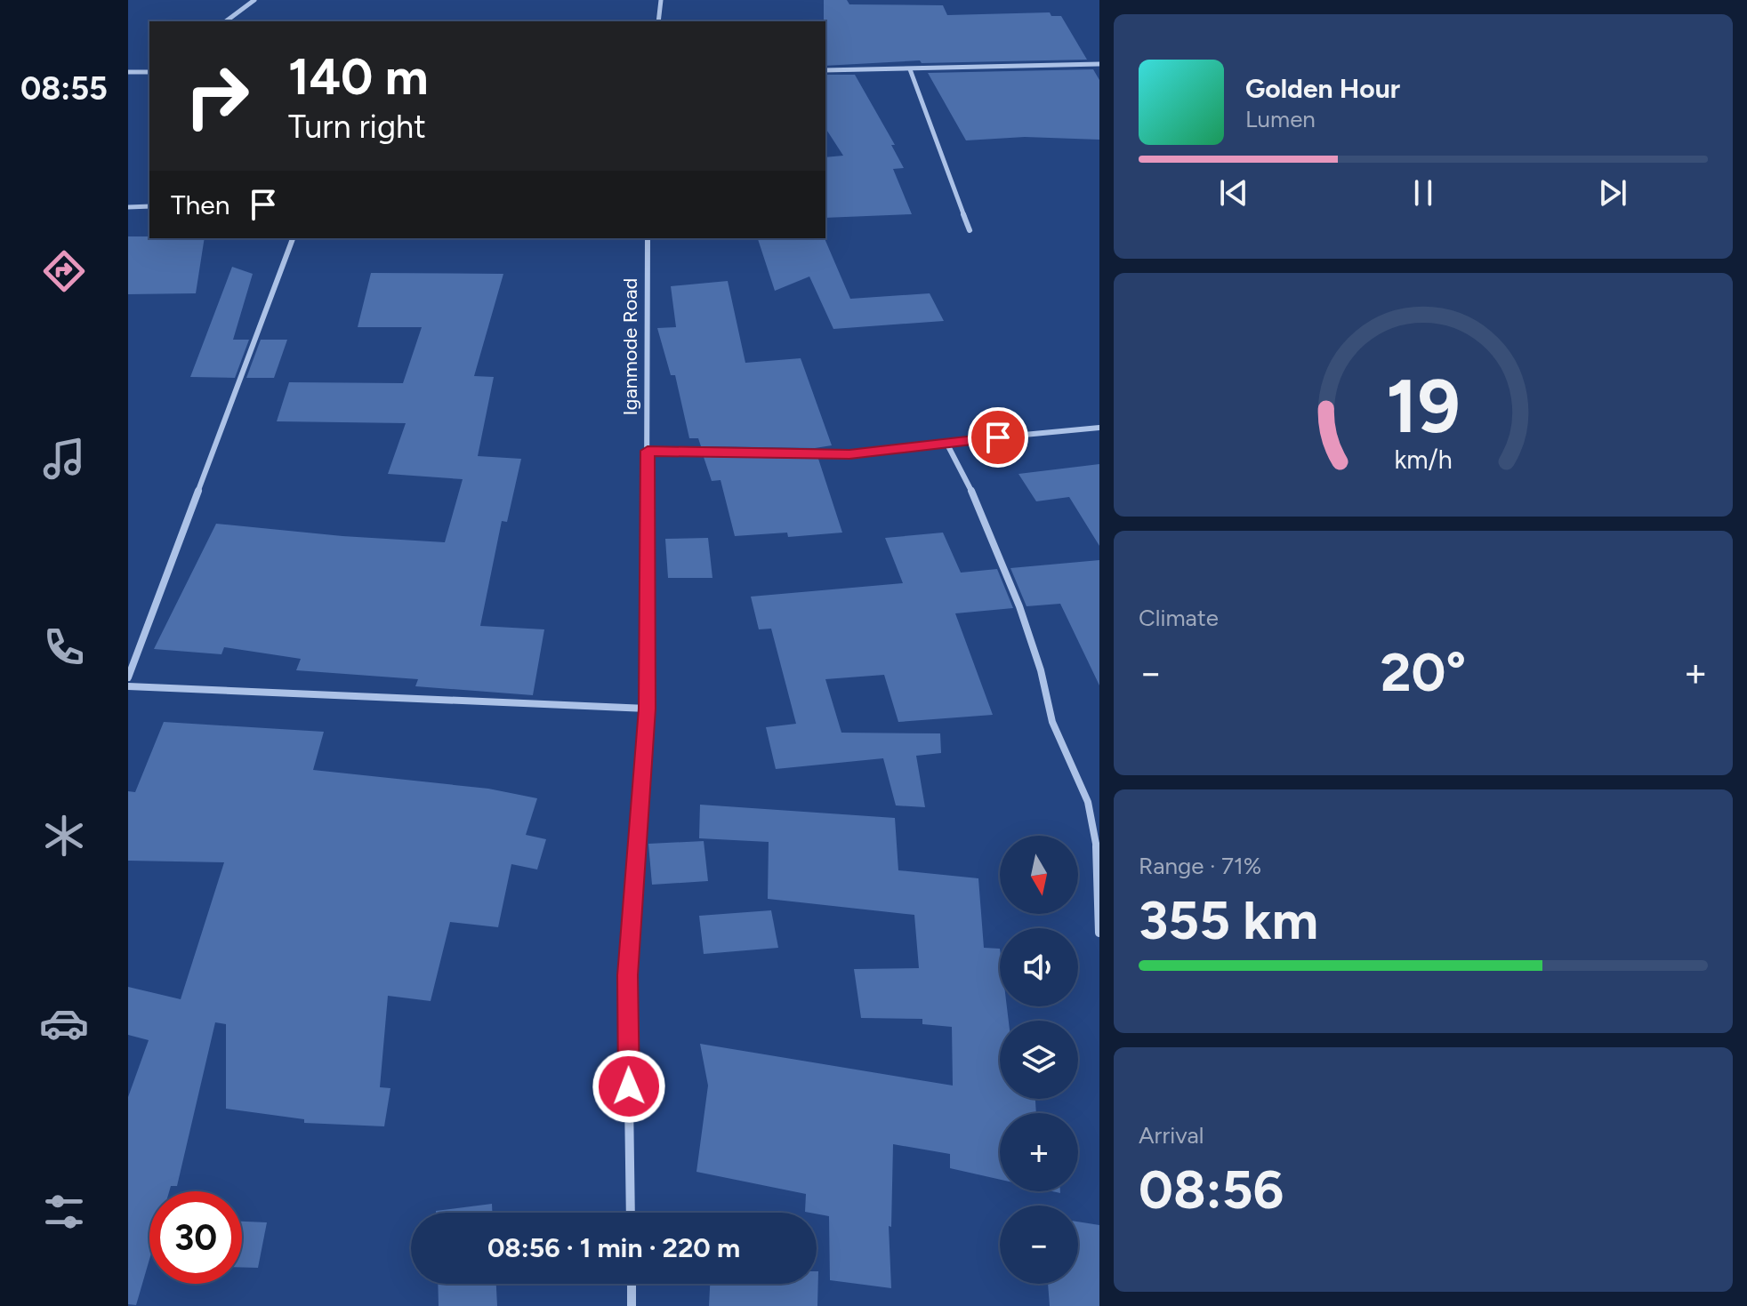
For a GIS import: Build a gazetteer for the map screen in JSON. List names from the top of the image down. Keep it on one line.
{"streets":{"street":["Iganmode Road"]},"north":"bottom","page":{"tabs":"08:55","turn":["140 m","Turn right"],"song":["Golden Hour","Lumen"],"then":"Then","tile":["Climate",["Range · 71%","355 km"],["Arrival","08:56"]],"heat":["−","20°","+"],"map_buttons":["+","−"],"limit":"30","trip":"08:56 · 1 min · 220 m","gauge":["19","km/h"]}}
